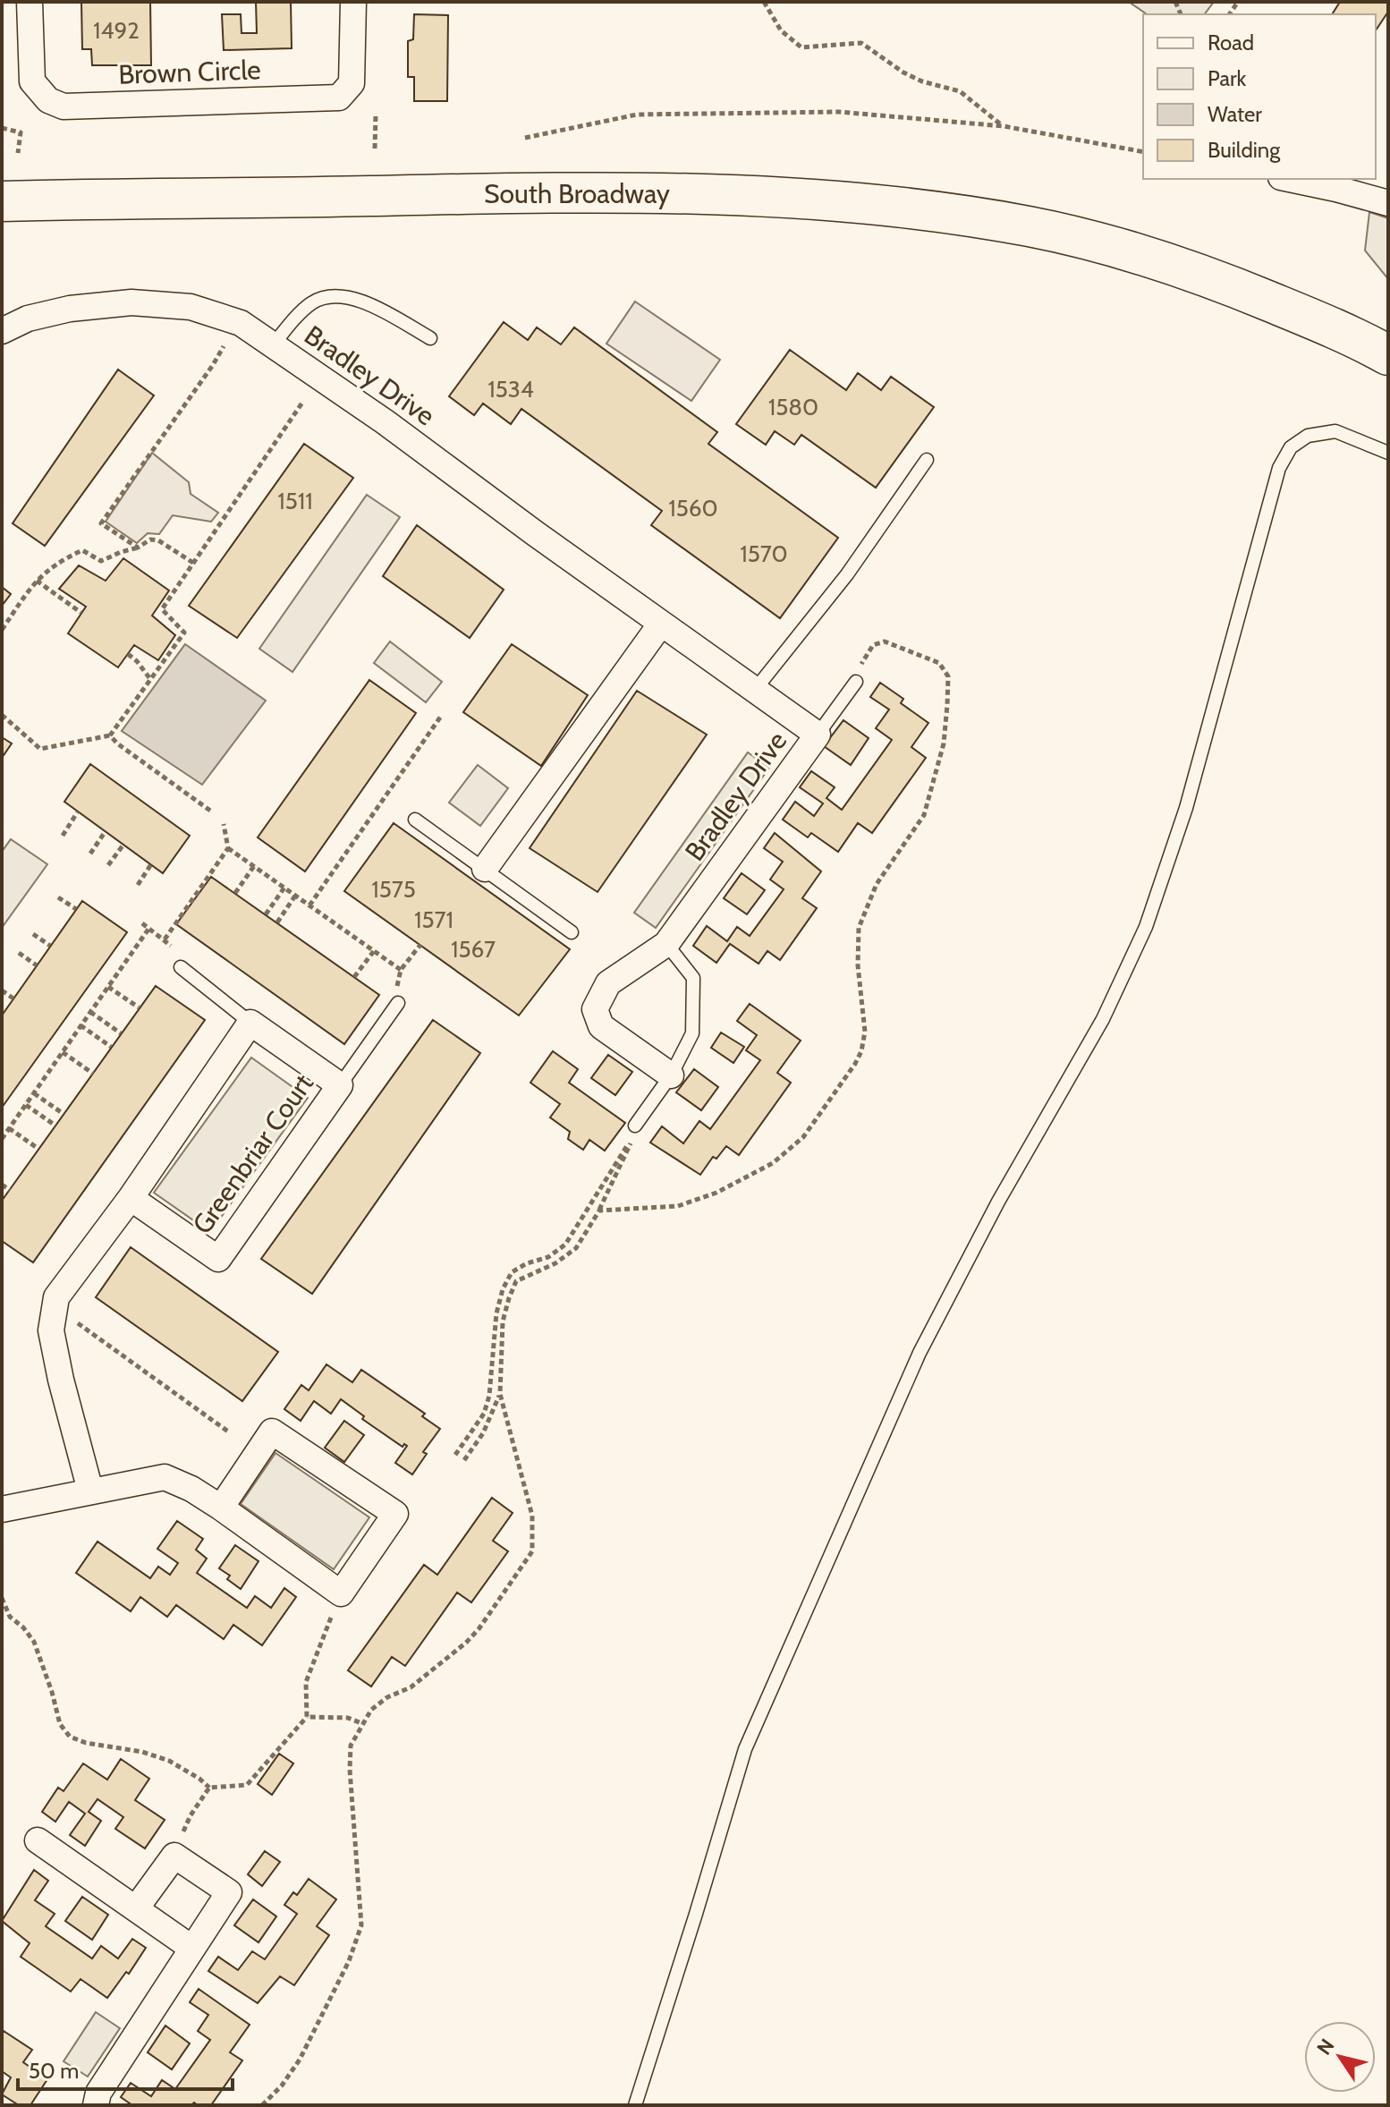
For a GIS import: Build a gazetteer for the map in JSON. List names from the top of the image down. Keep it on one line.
{"streets":{"highway":["South Broadway"],"street":["Brown Circle","Bradley Drive","Greenbriar Court"]},"house_numbers":["1492","1534","1580","1511","1560","1570","1575","1571","1567"],"legend":["Road","Park","Water","Building"],"scale_bar":"50 m","north":"top left"}
